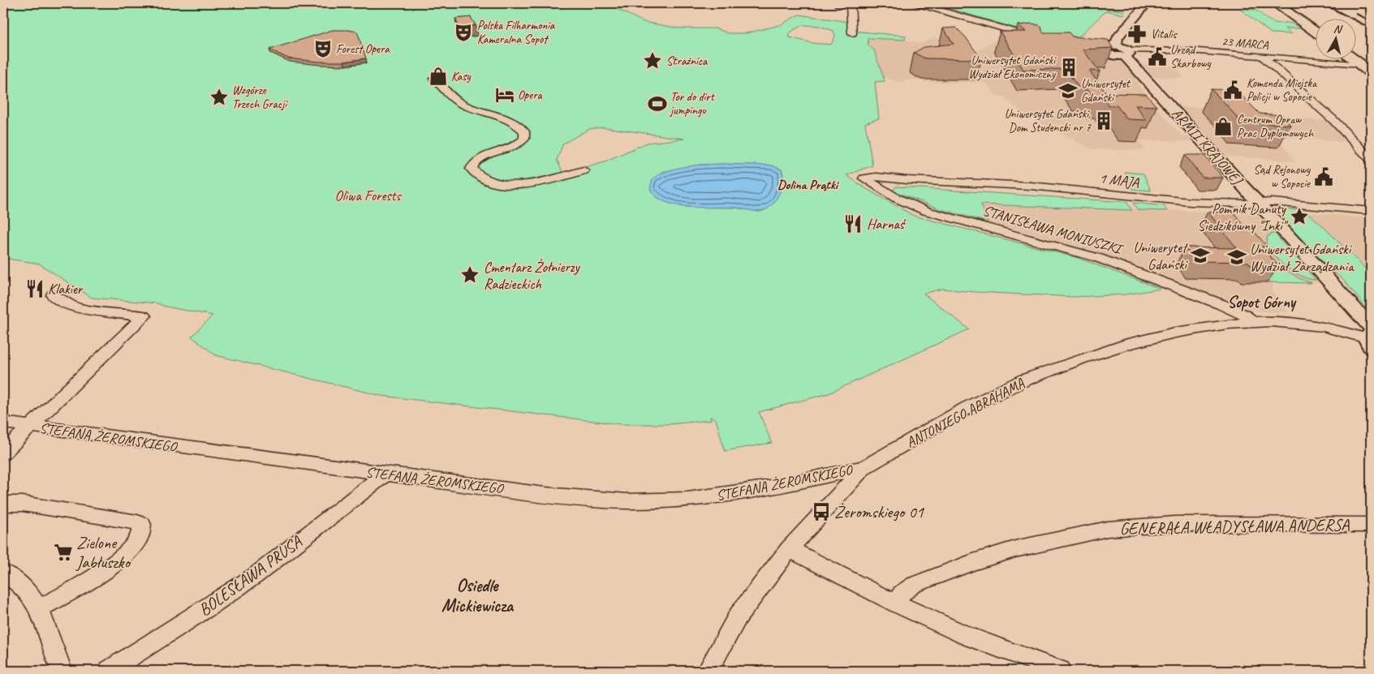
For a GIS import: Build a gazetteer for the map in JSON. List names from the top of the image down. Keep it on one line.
{"streets":{"street":["23 MARCA","ARMII KRAJOWEJ","1 MAJA","STANISŁAWA MONIUSZKI","ANTONIEGO ABRAHAMA","STEFANA ŻEROMSKIEGO","GENERAŁA WŁADYSŁAWA ANDERSA","BOLESŁAWA PRUSA"]},"crossings":[["23 MARCA","ARMII KRAJOWEJ"],["ARMII KRAJOWEJ","1 MAJA"],["ARMII KRAJOWEJ","ANTONIEGO ABRAHAMA"],["1 MAJA","STANISŁAWA MONIUSZKI"],["STANISŁAWA MONIUSZKI","ANTONIEGO ABRAHAMA"],["ANTONIEGO ABRAHAMA","STEFANA ŻEROMSKIEGO"],["STEFANA ŻEROMSKIEGO","BOLESŁAWA PRUSA"]],"districts":["Dolina Prątki","Sopot Górny","Osiedle Mickiewicza"],"parks":["Oliwa Forests"],"places":{"theatre":["Polska Filharmonia Kameralna Sopot","Forest Opera"],"pharmacy":["Vitalis"],"public building":["Urząd Skarbowy","Komenda Miejska Policji w Sopocie","Sąd Rejonowy w Sopocie"],"place":["Strażnica","Wzgórze Trzech Gracji","Pomnik Danuty Siedzikówny \"Inki\"","Cmentarz Żołnierzy Radzieckich"],"building":["Uniwersytet Gdański Wydział Ekonomiczny","Uniwersytet Gdański, Dom Studencki nr 7"],"shop":["Kasy","Centrum Opraw Prac Dyplomowych"],"school or university":["Uniwersytet Gdański","Uniwerytet Gdański","Uniwersytet Gdański Wydział Zarządzania"],"hotel":["Opera"],"sports":["Tor do dirt jumpingu"],"restaurant":["Harnaś","Klakier"],"bus stop":["Żeromskiego 01"],"supermarket":["Zielone Jabłuszko"]},"north":"top"}
